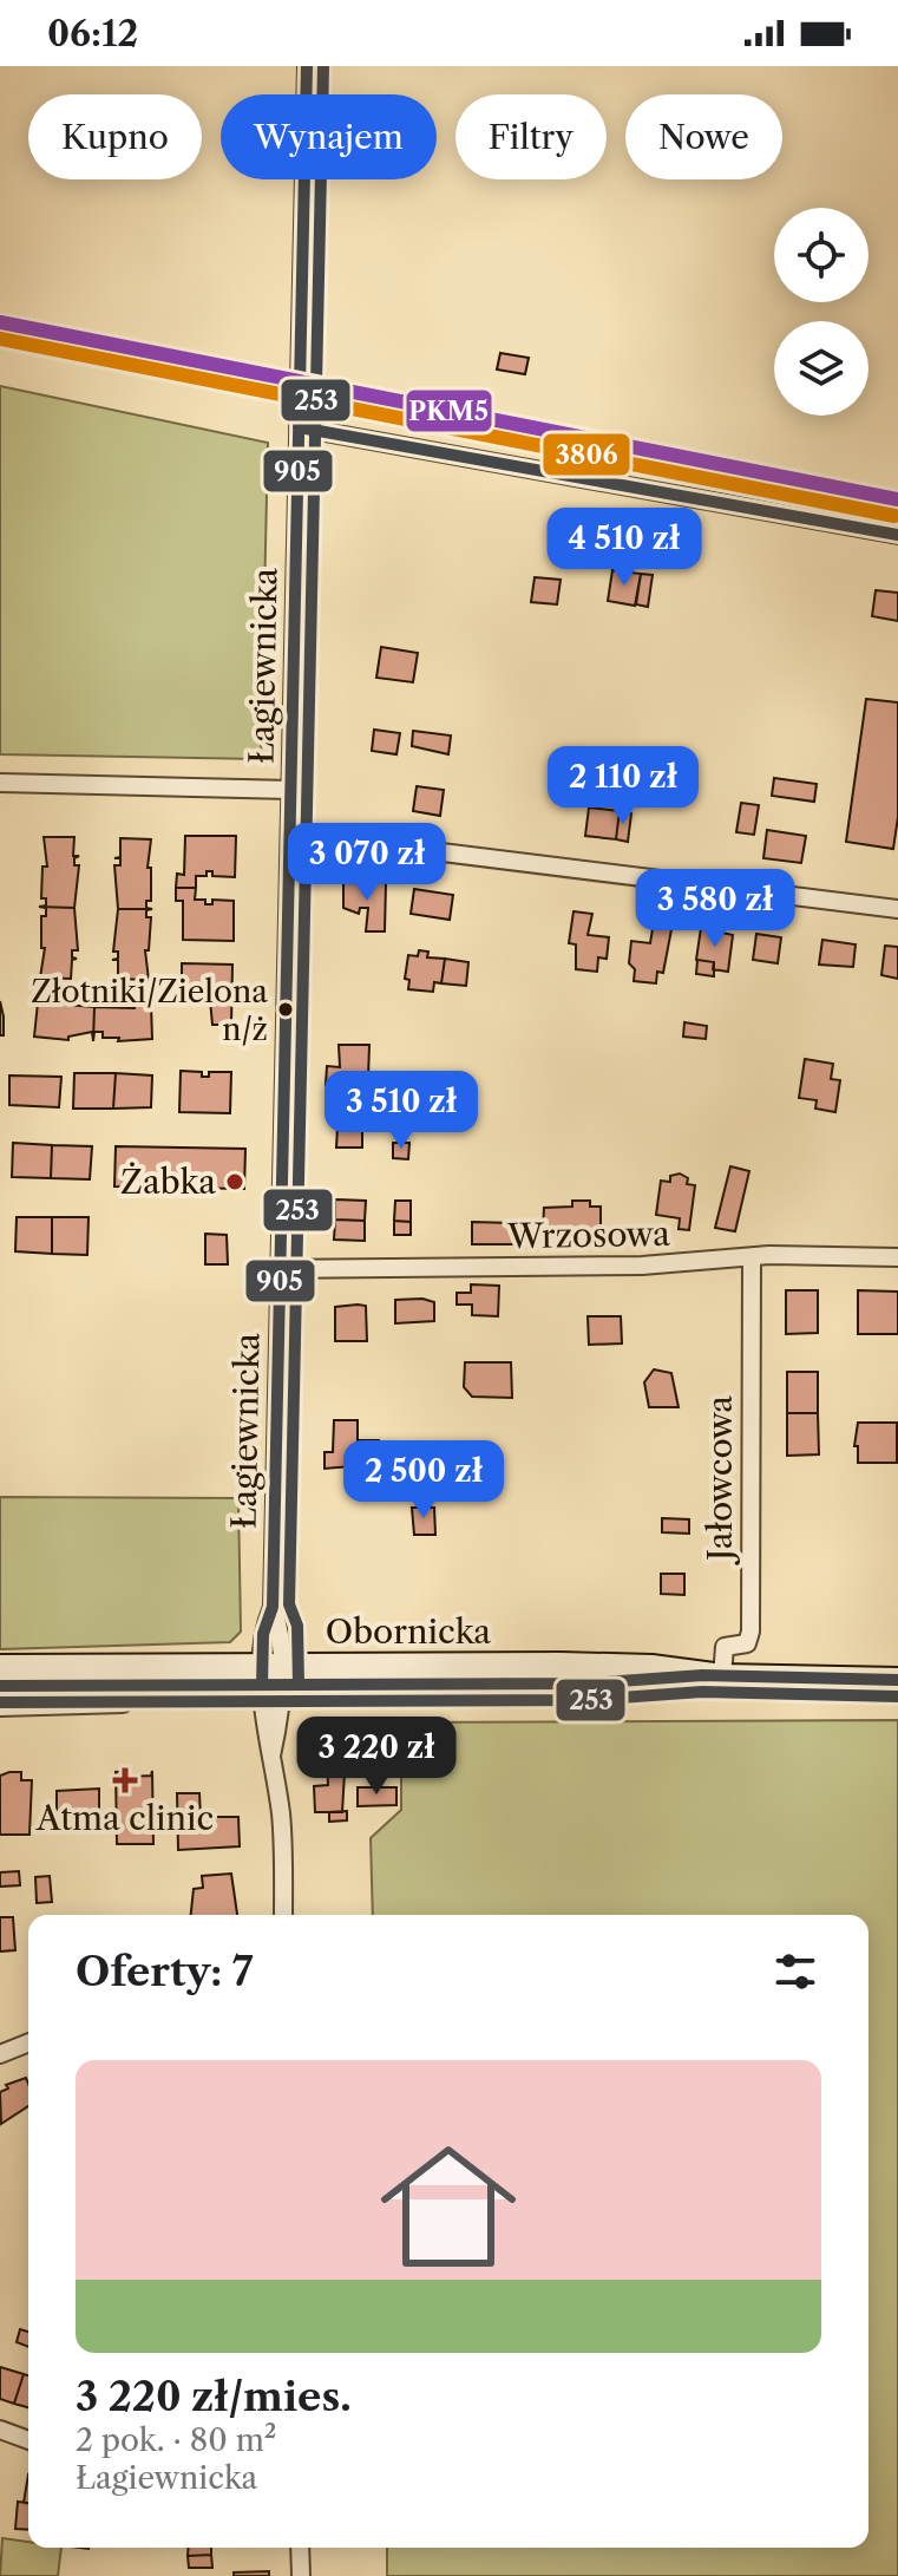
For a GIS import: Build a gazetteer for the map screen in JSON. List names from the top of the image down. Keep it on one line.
{"streets":{"main road":["Obornicka"],"street":["Łagiewnicka","Wrzosowa","Jałowcowa"]},"crossings":[["Łagiewnicka","Wrzosowa"],["Łagiewnicka","Obornicka"],["Wrzosowa","Jałowcowa"],["Jałowcowa","Obornicka"]],"places":{"other":["Złotniki/Zielona n/ż","Żabka"],"health":["Atma clinic"]},"lines":["transit line 905","transit line 253","transit line PKM5","transit line 3806"],"page":{"status":"06:12","chip":["Kupno","Wynajem","Filtry","Nowe"],"price":["4 510 zł","2 110 zł","3 070 zł","3 580 zł","3 510 zł","2 500 zł","3 220 zł"],"heading":"Oferty: 7","list":[{"name":"3 220 zł/mies.","note":"2 pok. · 80 m² · Łagiewnicka"}]}}
